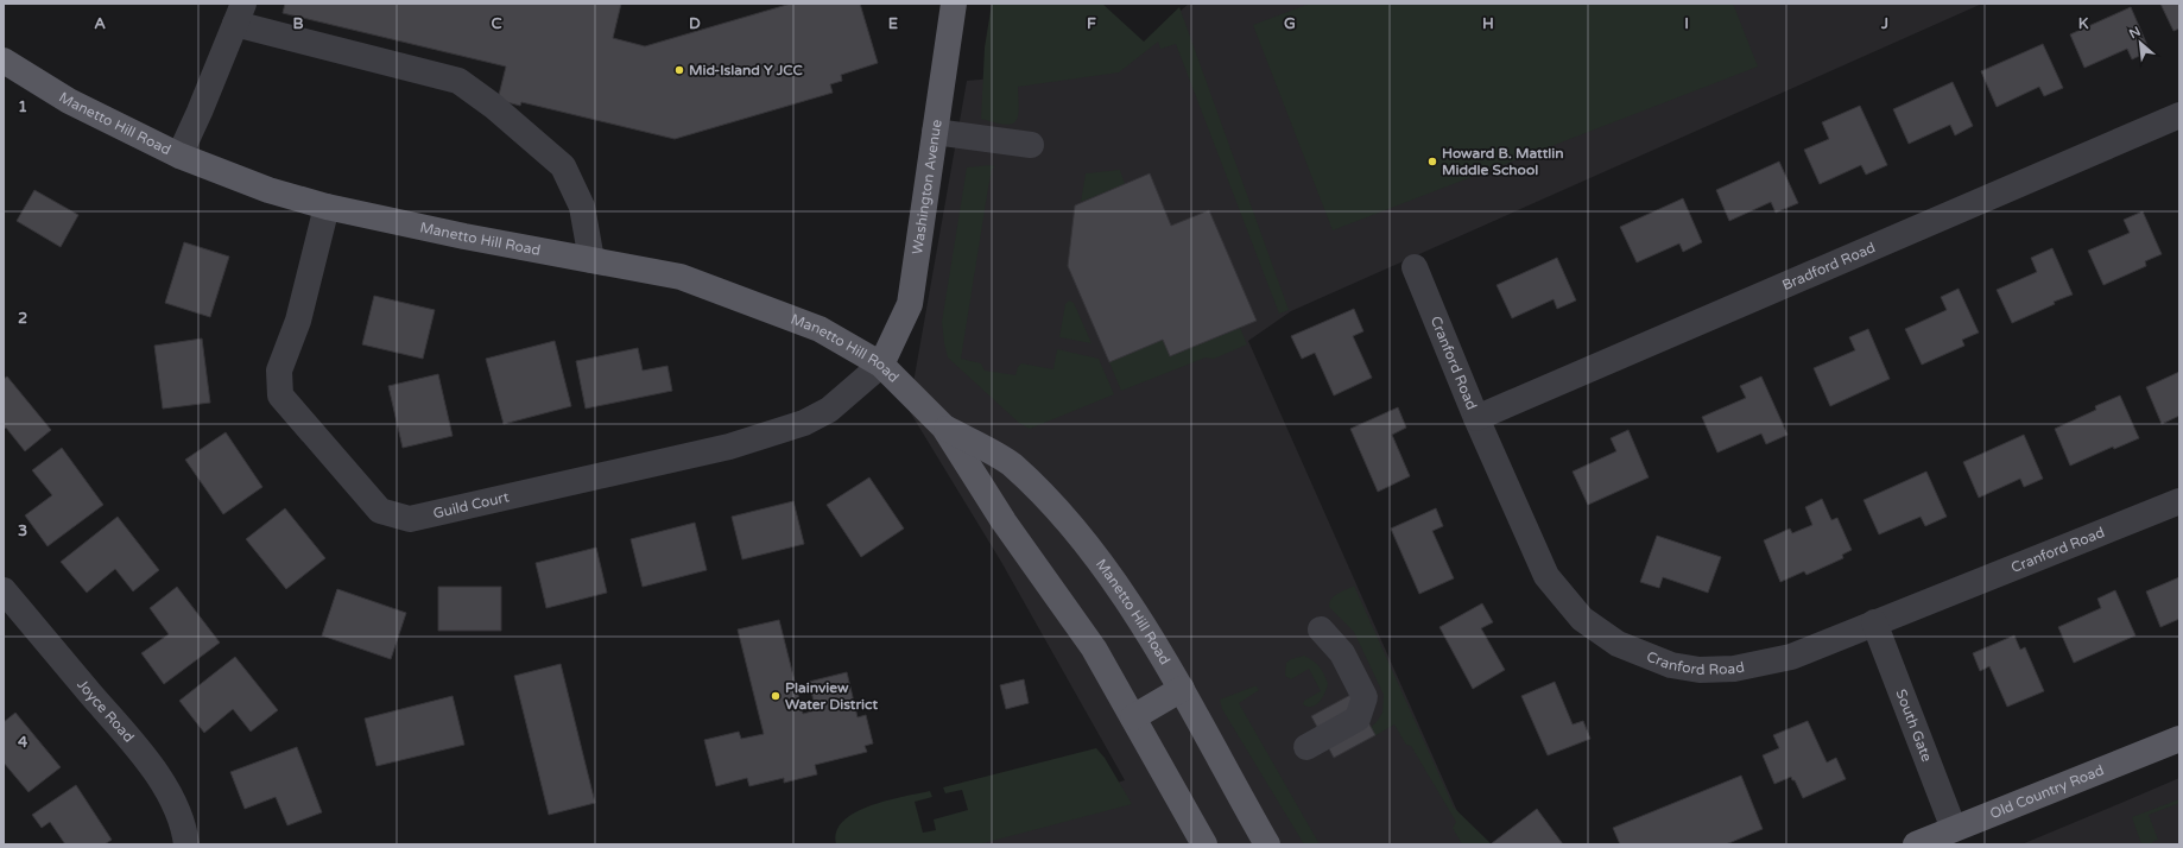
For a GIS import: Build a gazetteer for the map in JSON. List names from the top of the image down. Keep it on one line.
{"streets":{"main road":["Manetto Hill Road","Washington Avenue","Old Country Road"],"street":["Bradford Road","Cranford Road","Guild Court","Joyce Road","South Gate"]},"crossings":[["Manetto Hill Road","Washington Avenue"],["Manetto Hill Road","Guild Court"],["Washington Avenue","Guild Court"],["Bradford Road","Cranford Road"],["Cranford Road","South Gate"],["South Gate","Old Country Road"]],"places":["Mid-Island Y JCC","Howard B. Mattlin Middle School","Plainview Water District"],"north":"top left","grid":{"columns":["A","B","C","D","E","F","G","H","I","J","K"],"rows":["1","2","3","4"]}}
